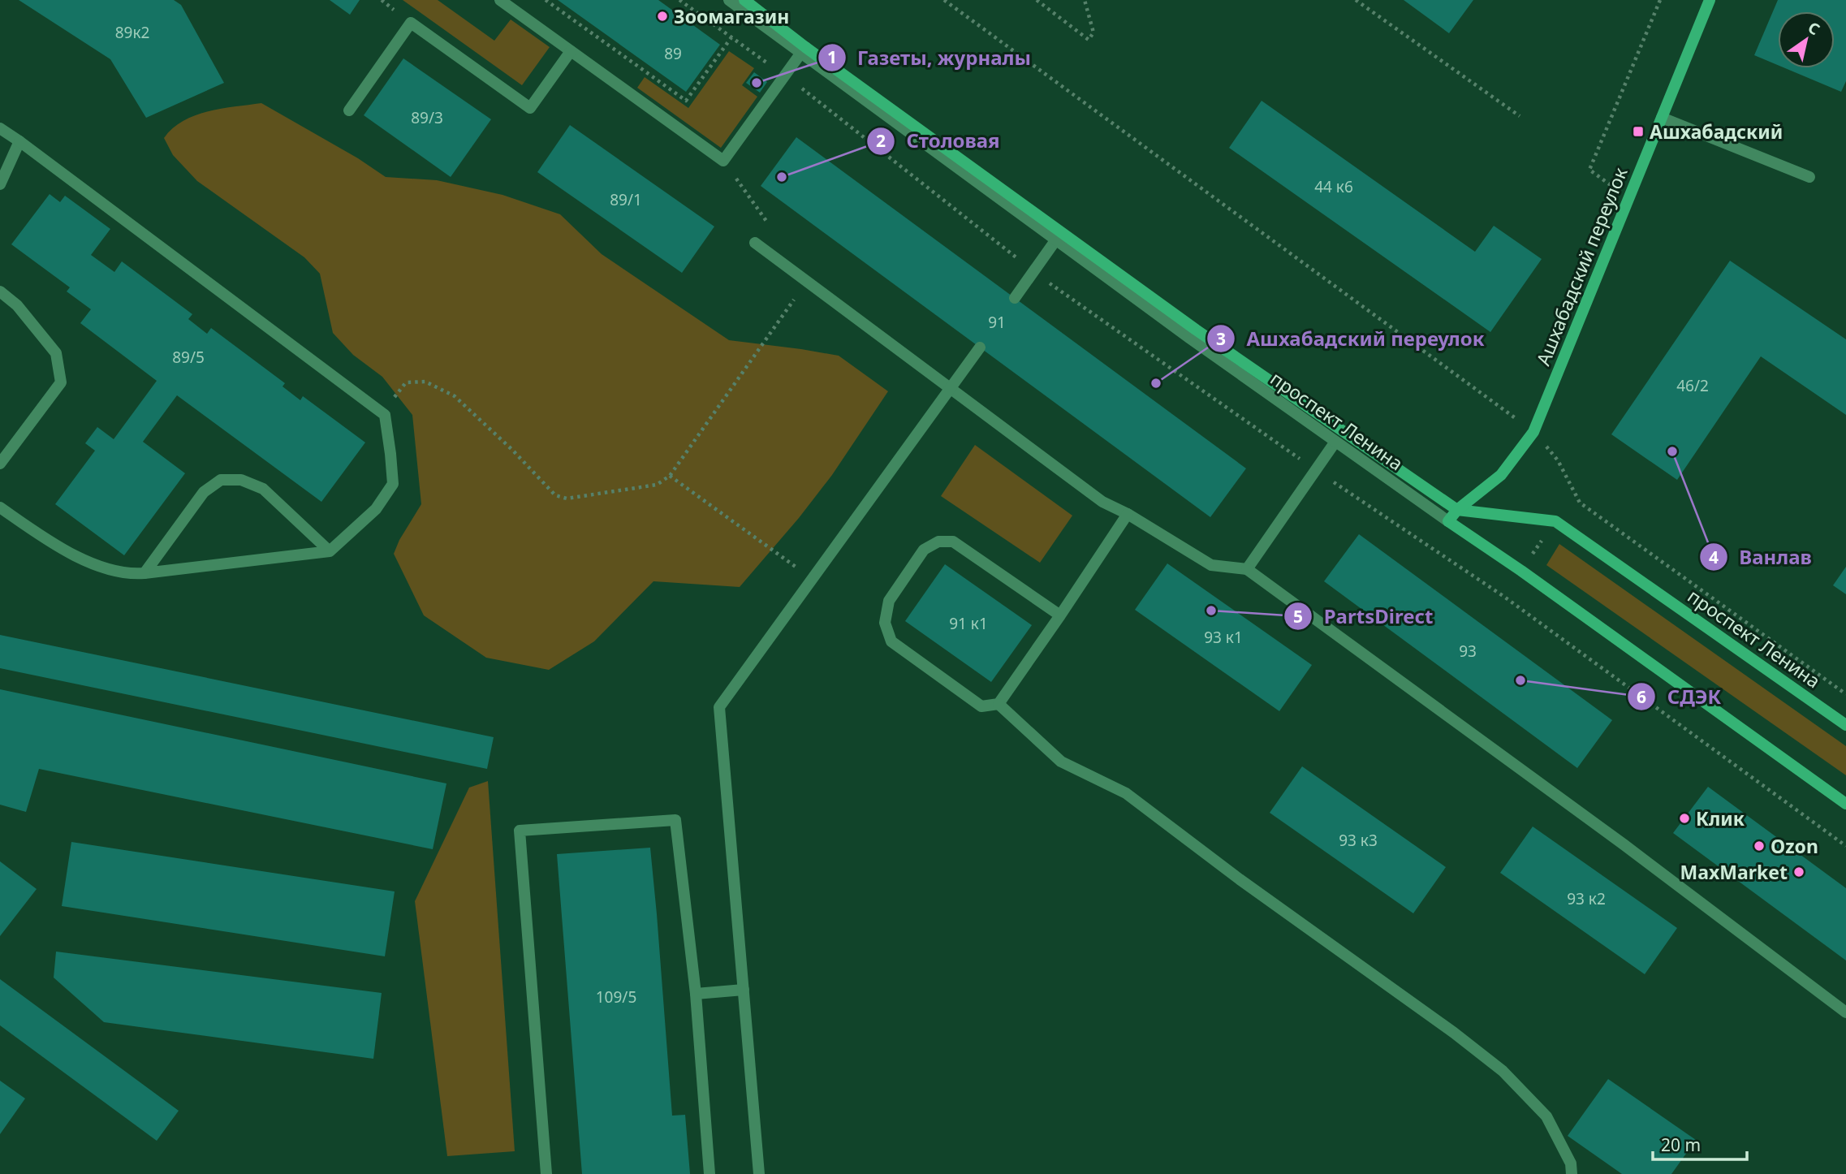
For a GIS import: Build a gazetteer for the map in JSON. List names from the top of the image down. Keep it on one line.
{"streets":{"main road":["Ашхабадский переулок","проспект Ленина"]},"crossings":[["Ашхабадский переулок","проспект Ленина"]],"places":{"other":["Зоомагазин","Газеты, журналы","Столовая","Ашхабадский переулок","Ванлав","PartsDirect","СДЭК","Клик","Ozon","MaxMarket"],"transit":["Ашхабадский"]},"house_numbers":["89к2","89","89/3","44 к6","89/1","91","89/5","46/2","91 к1","93 к1","93","93 к3","93 к2","109/5"],"scale_bar":"20 m","north":"top right"}
